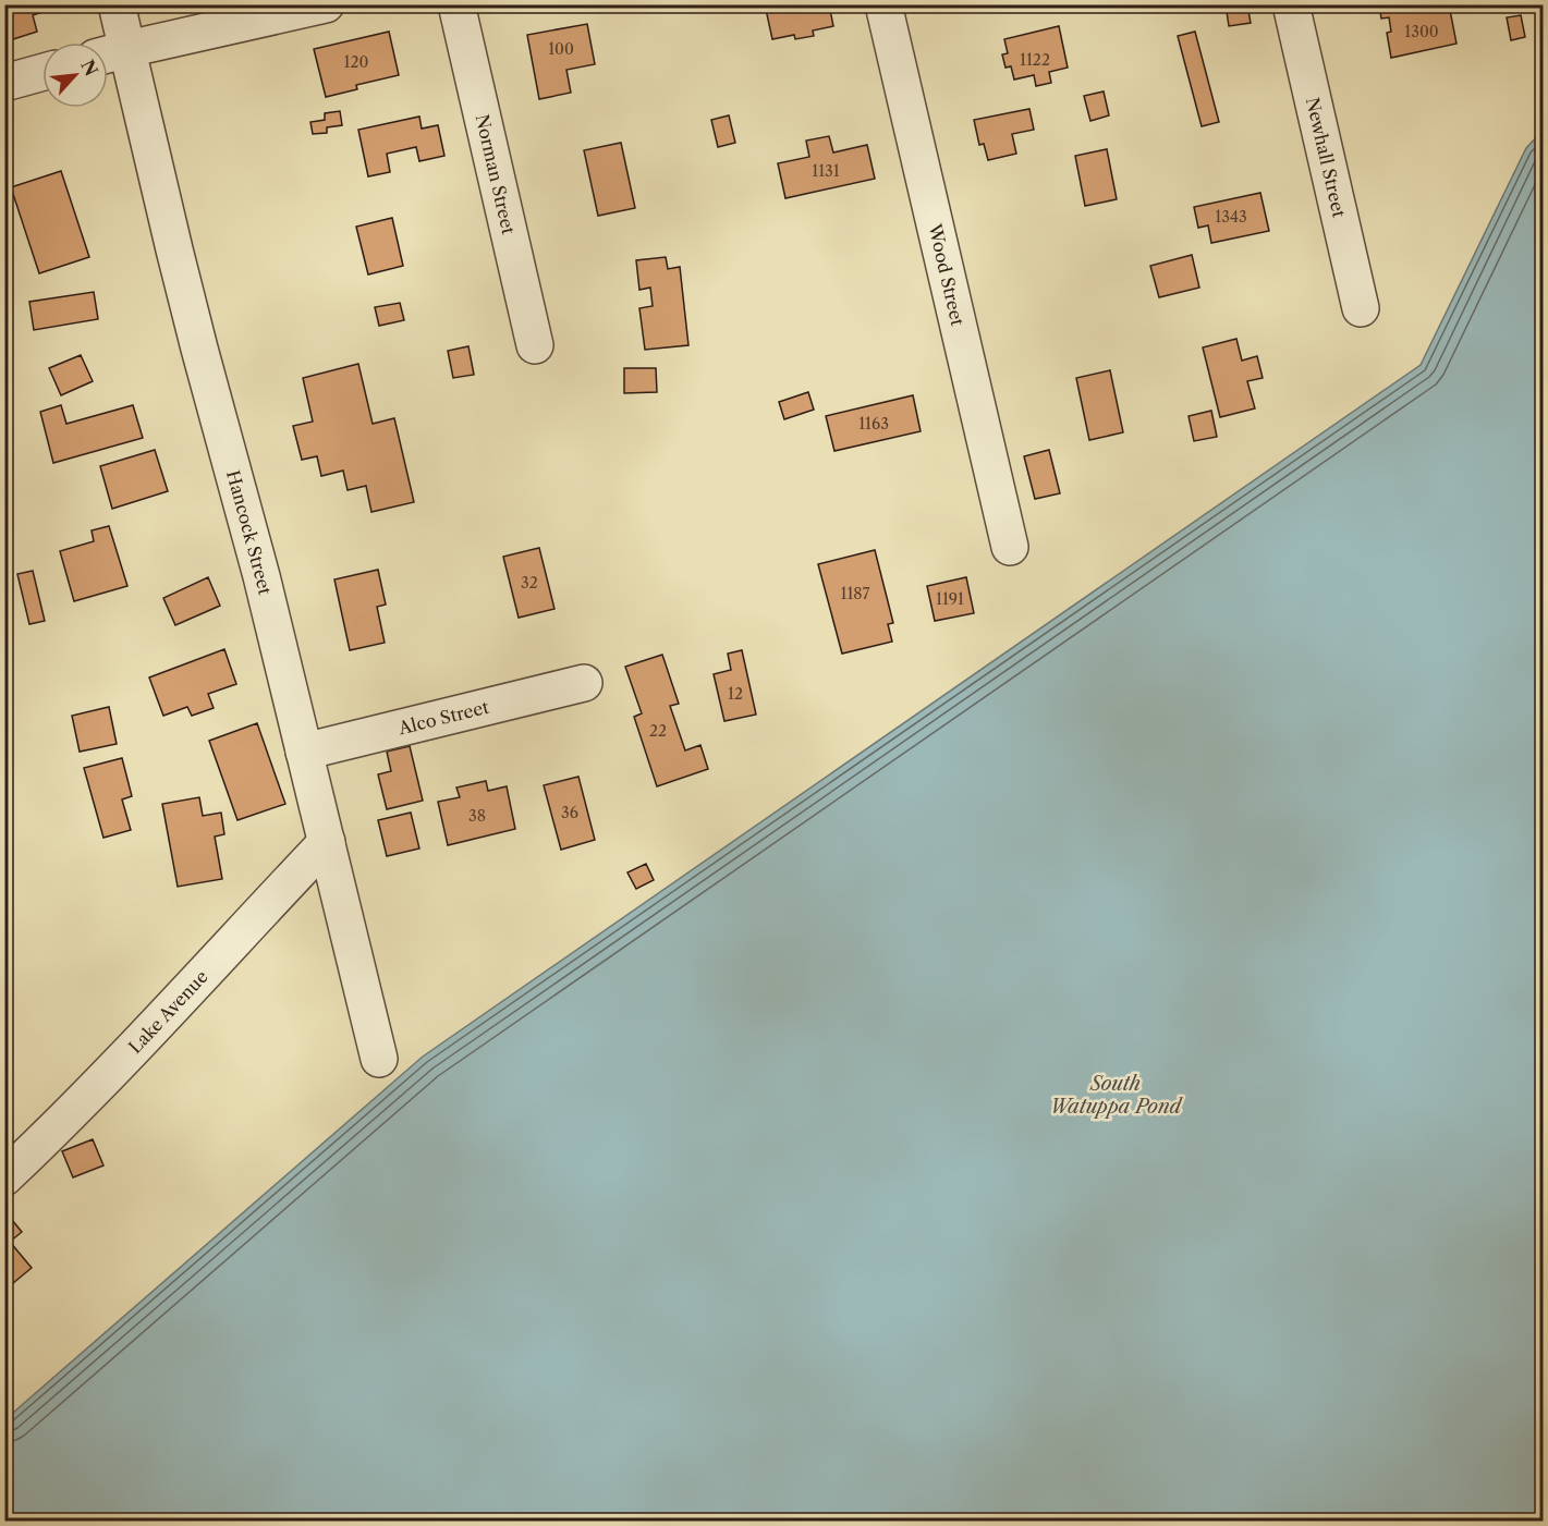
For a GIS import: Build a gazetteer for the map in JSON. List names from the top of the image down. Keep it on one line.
{"streets":{"street":["Newhall Street","Norman Street","Wood Street","Hancock Street","Alco Street","Lake Avenue"]},"crossings":[["Hancock Street","Alco Street"],["Hancock Street","Lake Avenue"]],"water":["South Watuppa Pond"],"house_numbers":["1300","100","1122","120","1131","1343","1163","32","1187","1191","12","22","36","38"],"north":"top right"}
